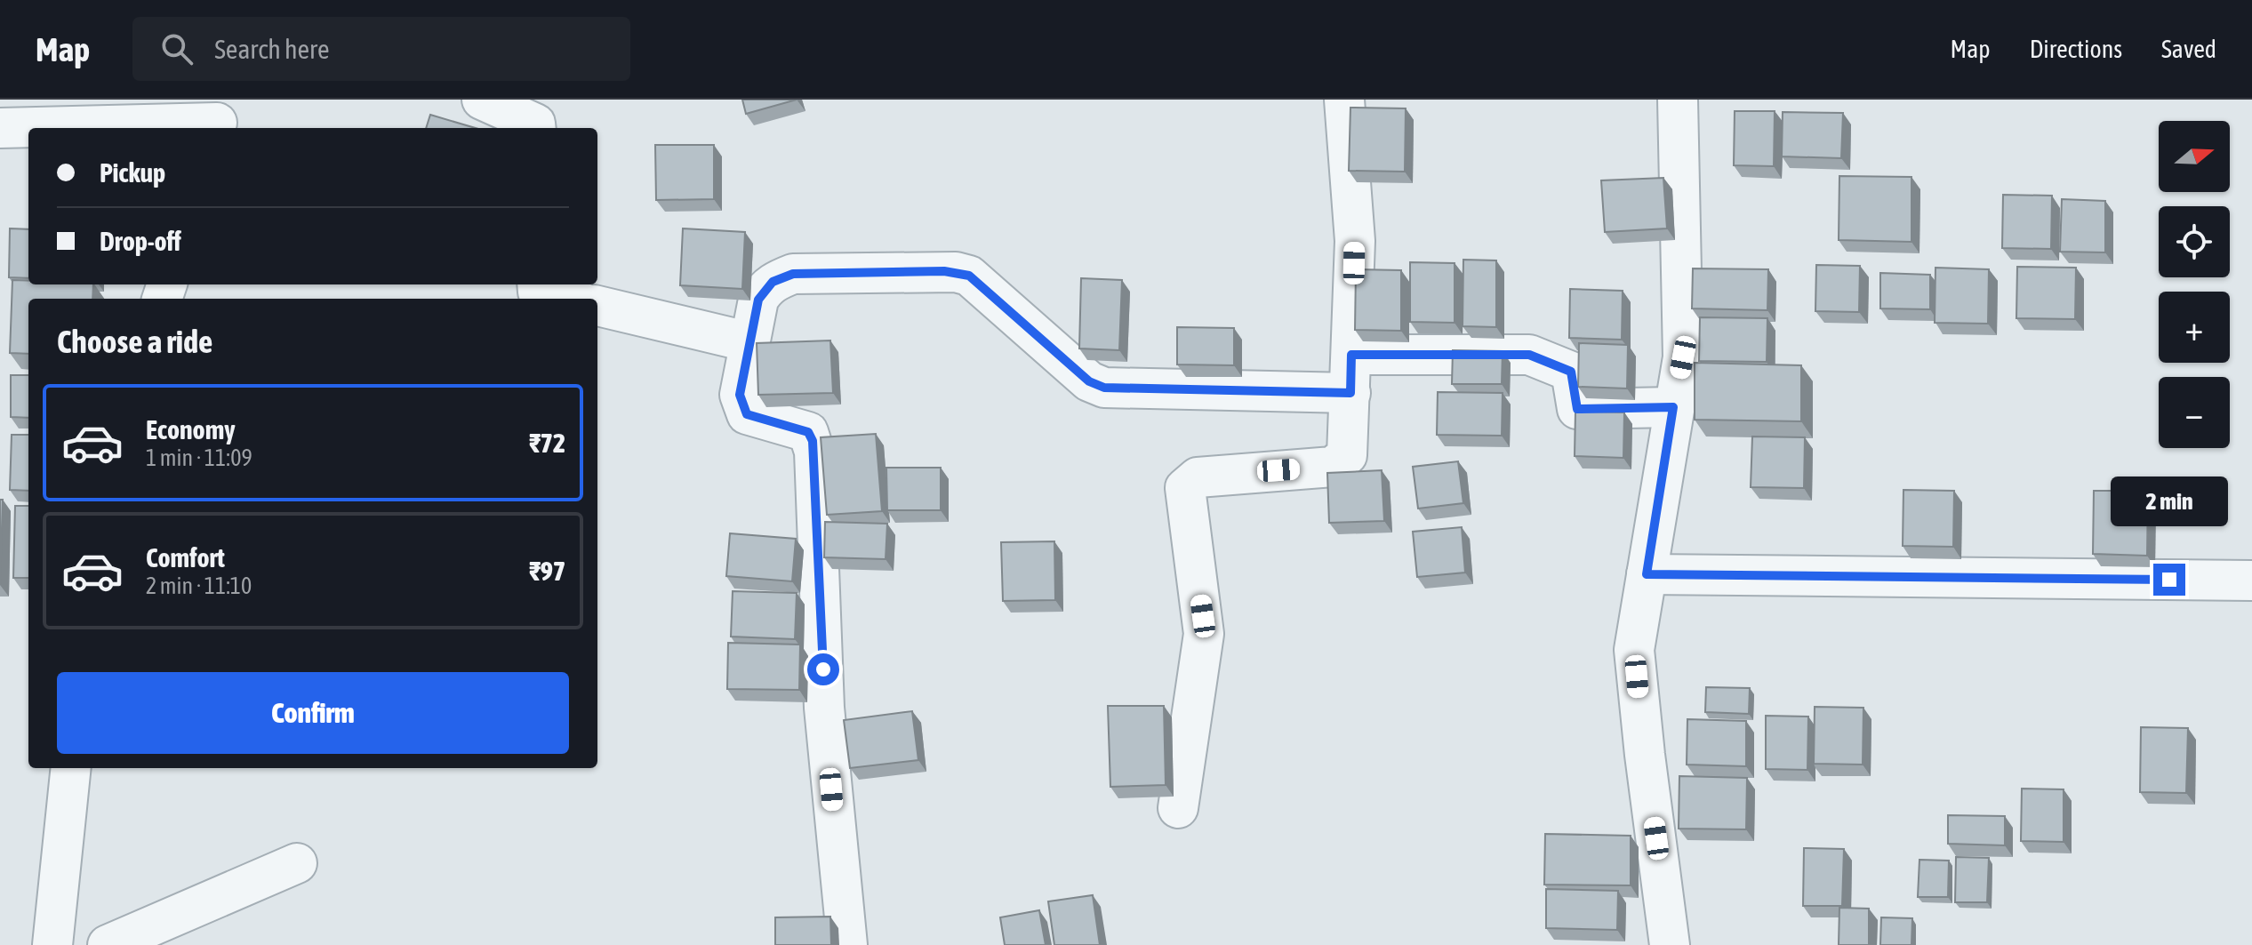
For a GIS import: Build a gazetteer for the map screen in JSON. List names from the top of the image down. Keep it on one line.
{"north":"right","page":{"header":"Map","search":"Search here","nav":["Map","Directions","Saved"],"map_buttons":["+","−"],"banner":["Pickup","Drop-off"],"heading":"Choose a ride","list":[{"name":"Economy","note":"1 min · 11:09","value":"₹72"},{"name":"Comfort","note":"2 min · 11:10","value":"₹97"}],"bubble":"2 min","buttons":"Confirm"}}
